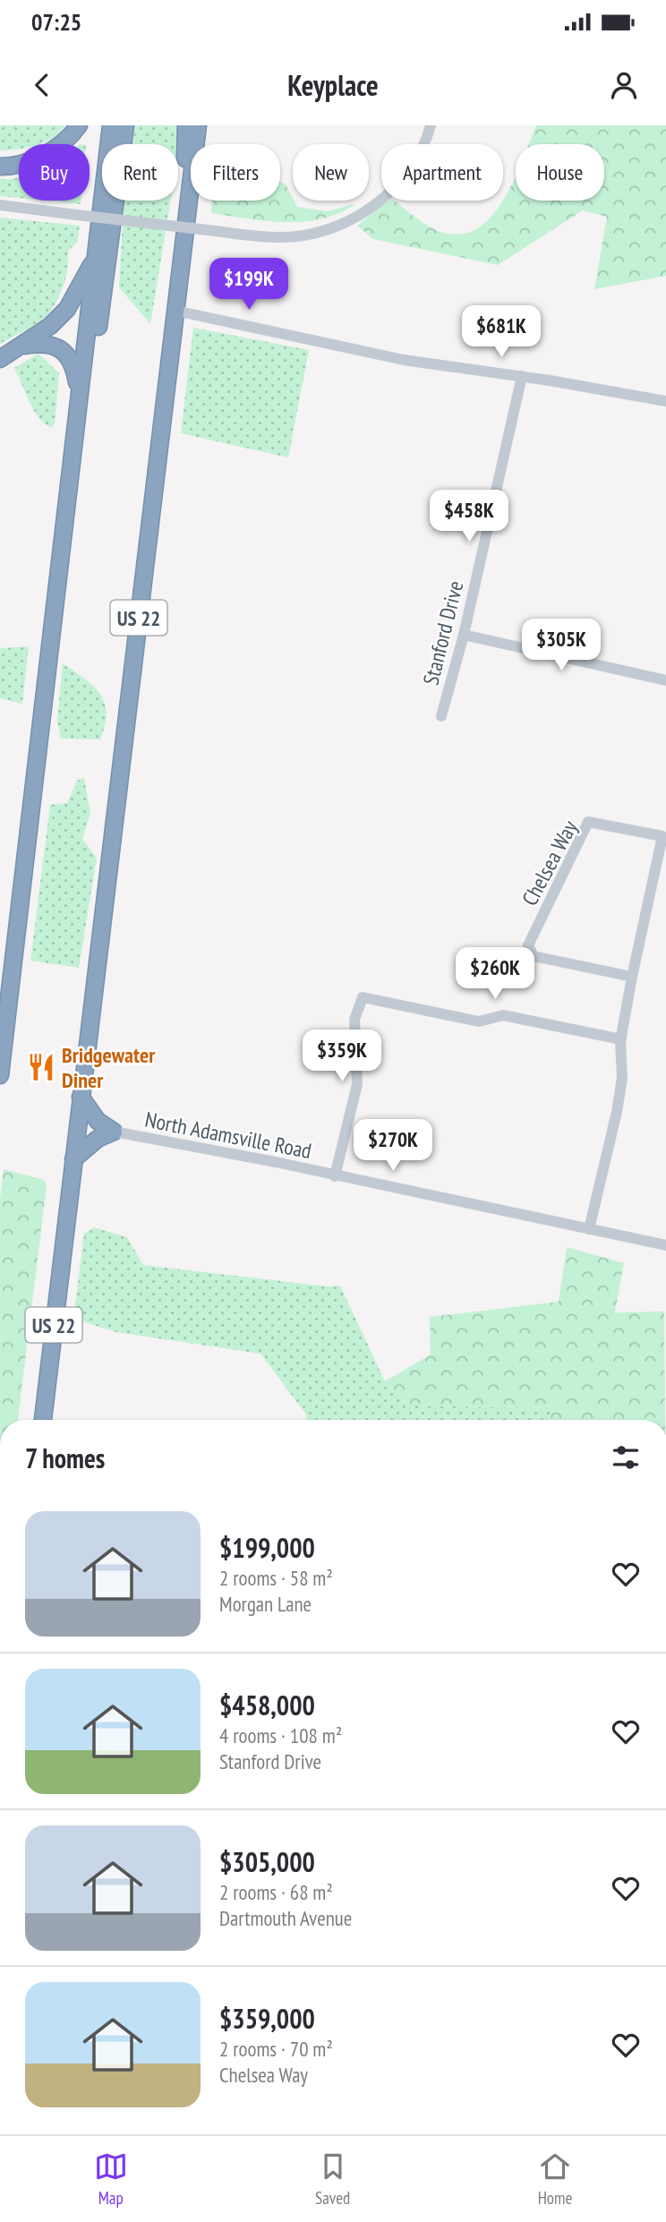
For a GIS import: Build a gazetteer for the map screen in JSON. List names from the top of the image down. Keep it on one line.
{"streets":{"highway":["US 22"],"street":["Stanford Drive","Chelsea Way","North Adamsville Road"]},"crossings":[["Chelsea Way","North Adamsville Road"]],"places":{"restaurant":["Bridgewater Diner"]},"page":{"status":"07:25","header":"Keyplace","chip":["Buy","Rent","Filters","New","Apartment","House"],"price":["$199K","$681K","$458K","$305K","$260K","$359K","$270K"],"heading":"7 homes","list":[{"name":"$199,000","note":"2 rooms · 58 m² · Morgan Lane"},{"name":"$458,000","note":"4 rooms · 108 m² · Stanford Drive"},{"name":"$305,000","note":"2 rooms · 68 m² · Dartmouth Avenue"},{"name":"$359,000","note":"2 rooms · 70 m² · Chelsea Way"}],"tabs":["Map","Saved","Home"]}}
